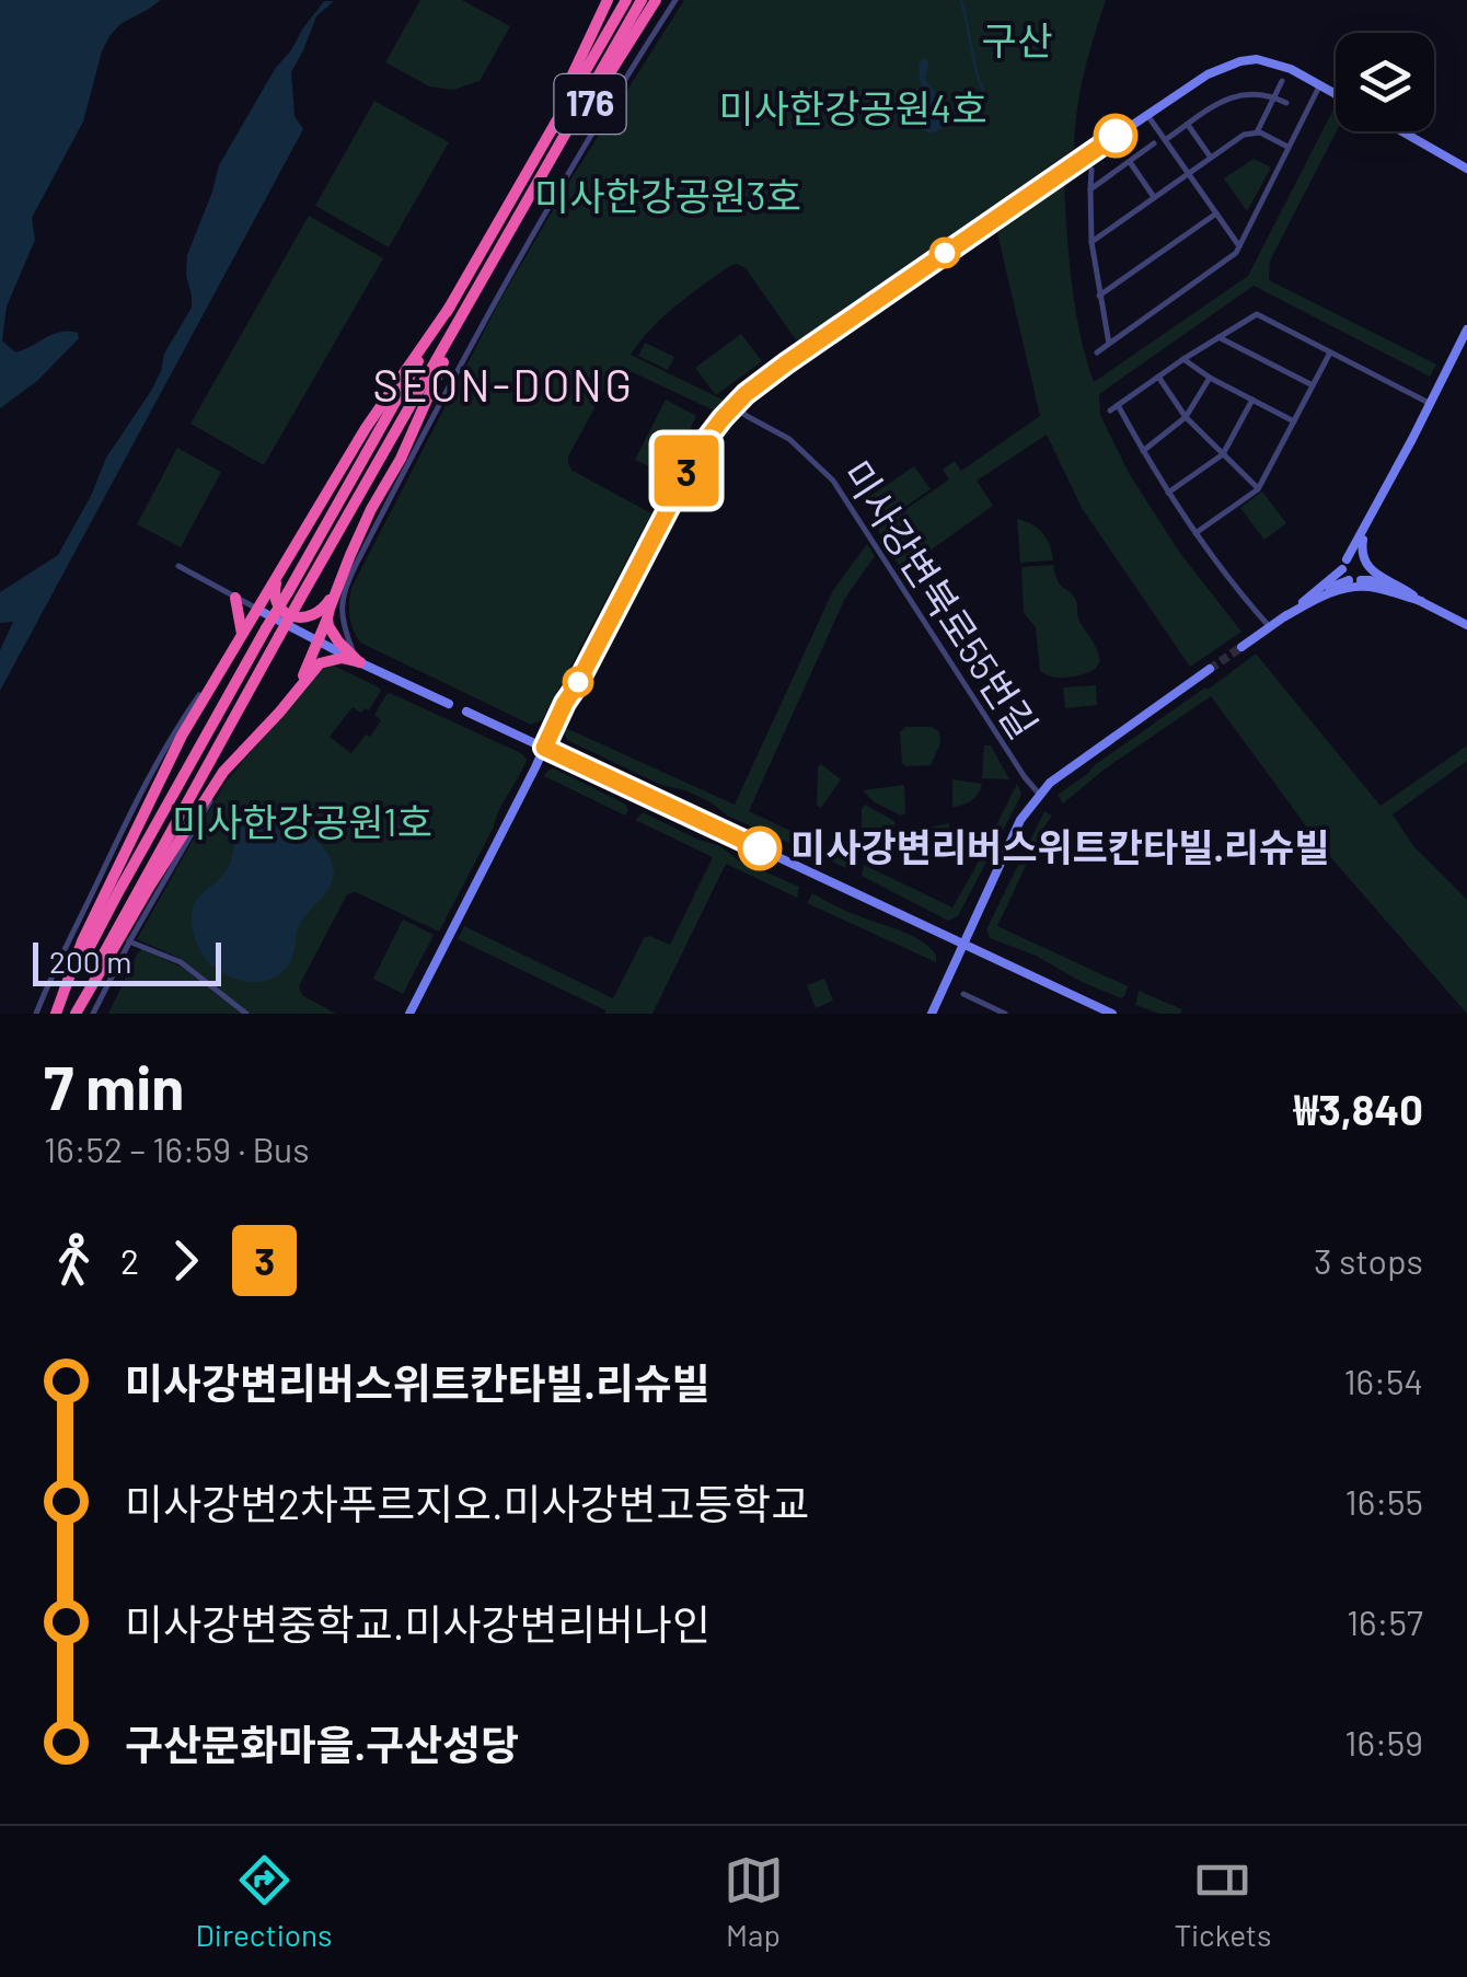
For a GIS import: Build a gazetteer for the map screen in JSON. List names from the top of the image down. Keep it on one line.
{"streets":{"highway":["176"],"street":["미사강변북로55번길"]},"districts":["SEON-DONG"],"parks":["구산","미사한강공원4호","미사한강공원3호","미사한강공원1호"],"places":["미사강변리버스위트칸타빌.리슈빌"],"lines":["bus line 3"],"scale_bar":"200 m","page":{"on_map":"3","scale":"200 m","heading":["7 min","16:52 – 16:59 · Bus","₩3,840"],"legs":["2","3","3 stops"],"list":[{"name":"미사강변리버스위트칸타빌.리슈빌","value":"16:54"},{"name":"미사강변2차푸르지오.미사강변고등학교","value":"16:55"},{"name":"미사강변중학교.미사강변리버나인","value":"16:57"},{"name":"구산문화마을.구산성당","value":"16:59"}],"tabs":["Directions","Map","Tickets"]}}
